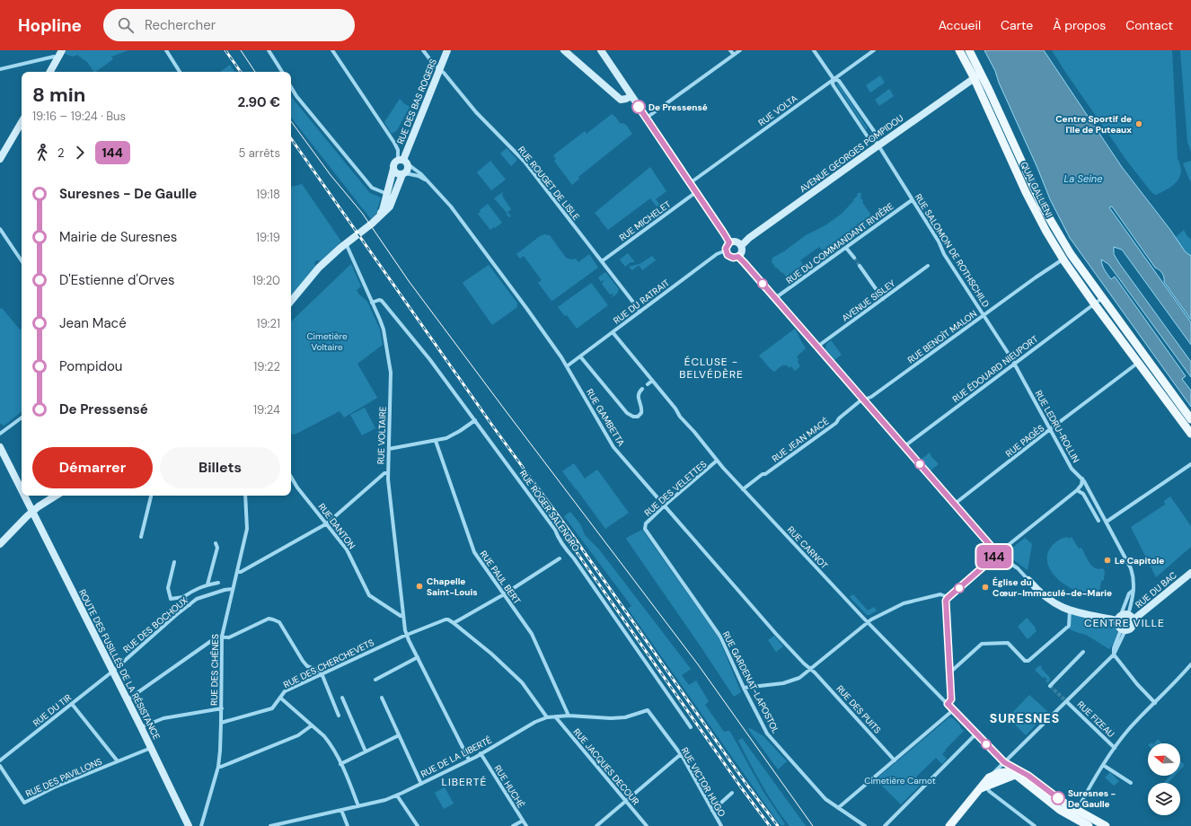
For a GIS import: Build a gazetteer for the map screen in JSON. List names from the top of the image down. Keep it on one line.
{"streets":{"main road":["QUAI GALLIENI"],"street":["RUE DES BAS ROGERS","RUE VOLTA","AVENUE GEORGES POMPIDOU","RUE ROUGET DE LISLE","RUE MICHELET","RUE DU COMMANDANT RIVIÈRE","RUE SALOMON DE ROTHSCHILD","AVENUE SISLEY","RUE DU RATRAIT","RUE BENOÎT MALON","RUE ÉDOUARD NIEUPORT","RUE GAMBETTA","RUE LEDRU-ROLLIN","RUE VOLTAIRE","RUE JEAN MACÉ","RUE PAGÈS","RUE DES VELETTES","RUE ROGER SALENGRO","RUE DANTON","RUE CARNOT","RUE PAUL BERT","RUE DU BAC","RUE DES BOCHOUX","RUE DES CHERCHEVETS","ROUTE DES FUSILLÉS DE LA RÉSISTANCE","RUE DES CHÊNES","RUE GARDENAT-LAPOSTOL","RUE DES PUITS","RUE DU TIR","RUE FIZEAU","RUE DE LA LIBERTÉ","RUE JACQUES DECOUR","RUE DES PAVILLONS","RUE VICTOR HUGO","RUE HUCHÉ"]},"crossings":[["RUE DES BAS ROGERS","RUE ROUGET DE LISLE"],["RUE DES BAS ROGERS","RUE GAMBETTA"],["AVENUE GEORGES POMPIDOU","QUAI GALLIENI"],["AVENUE GEORGES POMPIDOU","RUE SALOMON DE ROTHSCHILD"],["AVENUE GEORGES POMPIDOU","RUE DU RATRAIT"],["RUE ROUGET DE LISLE","RUE MICHELET"],["RUE ROUGET DE LISLE","RUE DU RATRAIT"],["QUAI GALLIENI","RUE BENOÎT MALON"],["QUAI GALLIENI","RUE ÉDOUARD NIEUPORT"],["QUAI GALLIENI","RUE PAGÈS"],["RUE DU COMMANDANT RIVIÈRE","RUE SALOMON DE ROTHSCHILD"],["RUE SALOMON DE ROTHSCHILD","RUE BENOÎT MALON"],["RUE SALOMON DE ROTHSCHILD","RUE ÉDOUARD NIEUPORT"],["RUE SALOMON DE ROTHSCHILD","RUE LEDRU-ROLLIN"],["RUE DU RATRAIT","RUE GAMBETTA"],["RUE DU RATRAIT","RUE CARNOT"],["RUE BENOÎT MALON","RUE JEAN MACÉ"],["RUE ÉDOUARD NIEUPORT","RUE LEDRU-ROLLIN"],["RUE GAMBETTA","RUE DES VELETTES"],["RUE GAMBETTA","RUE DES PUITS"],["RUE LEDRU-ROLLIN","RUE PAGÈS"],["RUE LEDRU-ROLLIN","RUE DU BAC"],["RUE VOLTAIRE","RUE ROGER SALENGRO"],["RUE VOLTAIRE","RUE DANTON"],["RUE VOLTAIRE","RUE DES CHERCHEVETS"],["RUE VOLTAIRE","RUE DE LA LIBERTÉ"],["RUE JEAN MACÉ","RUE CARNOT"],["RUE DES VELETTES","RUE CARNOT"],["RUE DES VELETTES","RUE GARDENAT-LAPOSTOL"],["RUE PAUL BERT","RUE DE LA LIBERTÉ"],["RUE DES BOCHOUX","ROUTE DES FUSILLÉS DE LA RÉSISTANCE"],["RUE DES BOCHOUX","RUE DES CHÊNES"],["RUE DES BOCHOUX","RUE DU TIR"],["RUE DES CHERCHEVETS","RUE DES CHÊNES"],["ROUTE DES FUSILLÉS DE LA RÉSISTANCE","RUE DU TIR"],["ROUTE DES FUSILLÉS DE LA RÉSISTANCE","RUE DES PAVILLONS"],["RUE DE LA LIBERTÉ","RUE JACQUES DECOUR"],["RUE DE LA LIBERTÉ","RUE VICTOR HUGO"],["RUE DE LA LIBERTÉ","RUE HUCHÉ"]],"districts":["ÉCLUSE - BELVÉDÈRE","CENTRE VILLE","SURESNES","LIBERTÉ"],"water":["La Seine"],"parks":["Cimetière Voltaire","Cimetière Carnot"],"places":["De Pressensé","Centre Sportif de l'Ile de Puteaux","Le Capitole","Chapelle Saint-Louis","Église du Cœur-Immaculé-de-Marie","Suresnes - De Gaulle"],"lines":["bus line 144"],"north":"left","page":{"header":"Hopline","search":"Rechercher","nav":["Accueil","Carte","À propos","Contact"],"on_map":"144","heading":["8 min","19:16 – 19:24 · Bus","2.90 €"],"legs":["2","144","5 arrêts"],"list":[{"name":"Suresnes - De Gaulle","value":"19:18"},{"name":"Mairie de Suresnes","value":"19:19"},{"name":"D'Estienne d'Orves","value":"19:20"},{"name":"Jean Macé","value":"19:21"},{"name":"Pompidou","value":"19:22"},{"name":"De Pressensé","value":"19:24"}],"buttons":["Démarrer","Billets"]}}
